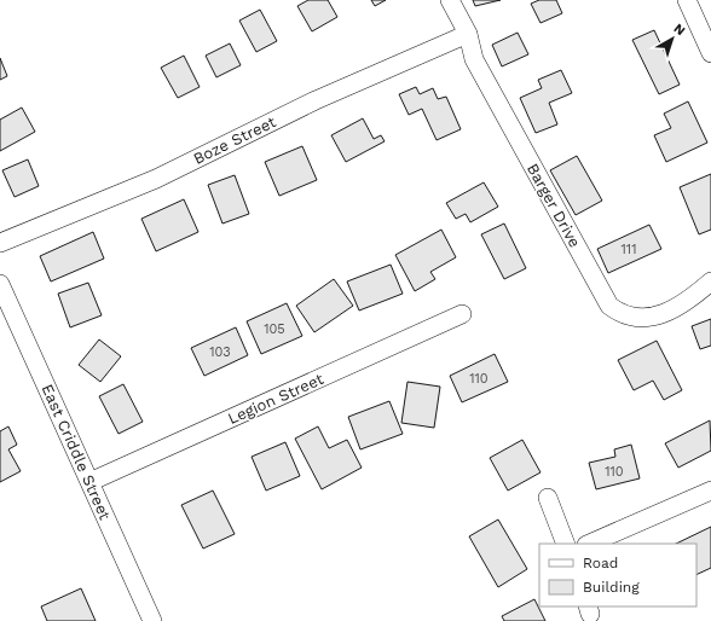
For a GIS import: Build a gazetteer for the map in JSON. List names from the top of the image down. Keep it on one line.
{"streets":{"street":["Boze Street","Barger Drive","Legion Street","East Criddle Street"]},"crossings":[["Boze Street","Barger Drive"],["Legion Street","East Criddle Street"]],"house_numbers":["111","105","103","110","110"],"legend":["Road","Building"],"north":"top right"}
